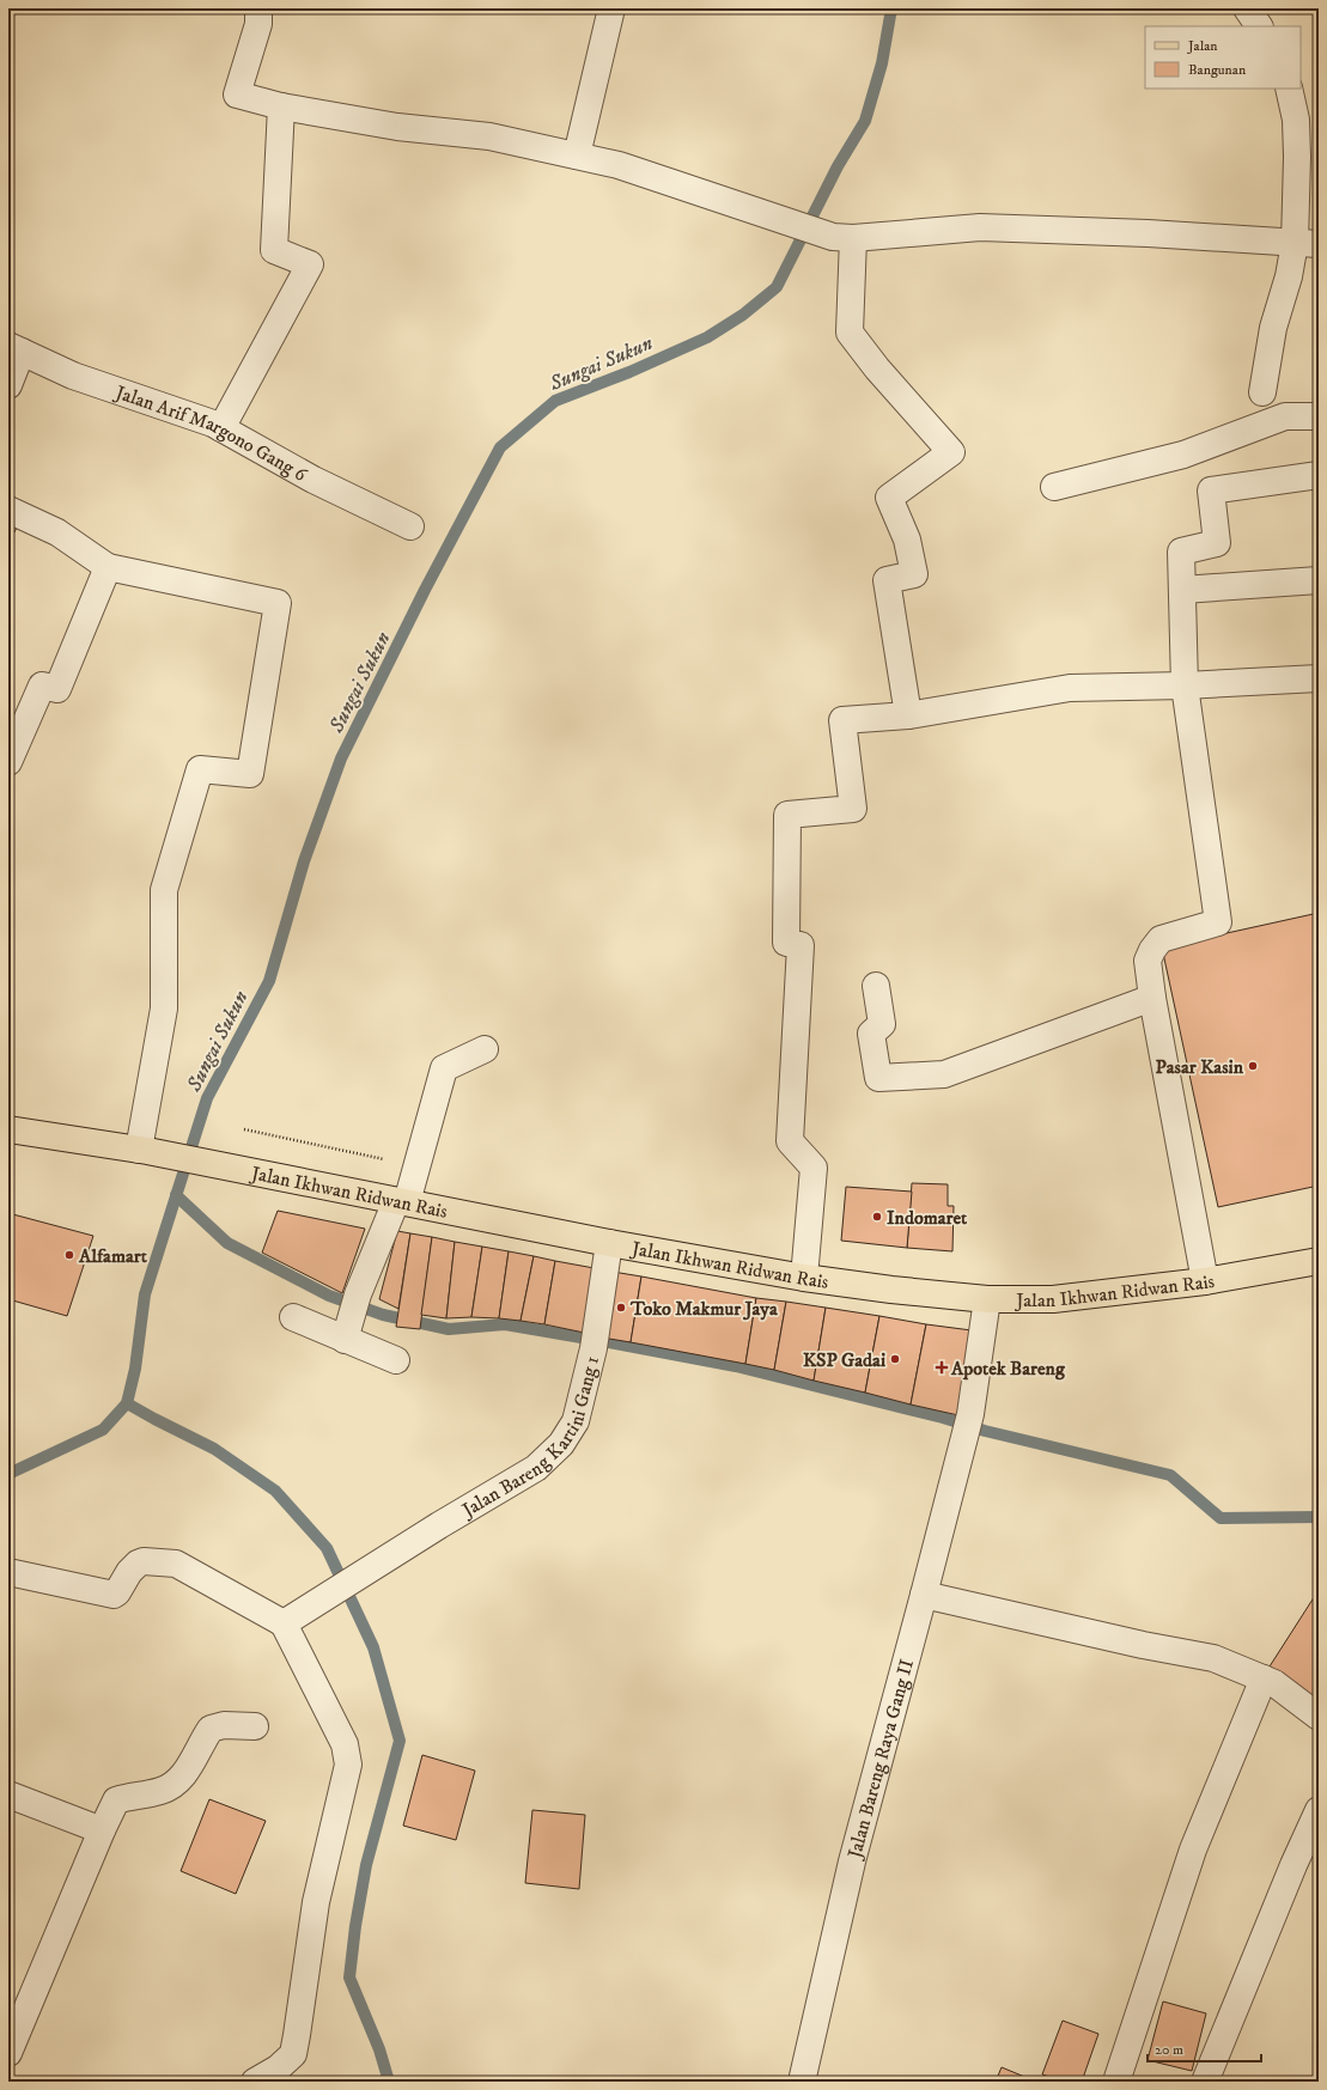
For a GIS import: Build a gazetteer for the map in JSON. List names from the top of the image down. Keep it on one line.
{"streets":{"main road":["Jalan Ikhwan Ridwan Rais"],"street":["Jalan Arif Margono Gang 6","Jalan Bareng Kartini Gang 1","Jalan Bareng Raya Gang II"]},"crossings":[["Jalan Ikhwan Ridwan Rais","Jalan Bareng Kartini Gang 1"],["Jalan Ikhwan Ridwan Rais","Jalan Bareng Raya Gang II"]],"water":["Sungai Sukun"],"places":{"other":["Pasar Kasin","Indomaret","Alfamart","Toko Makmur Jaya","KSP Gadai"],"health":["Apotek Bareng"]},"legend":["Jalan","Bangunan"],"scale_bar":"20 m"}
